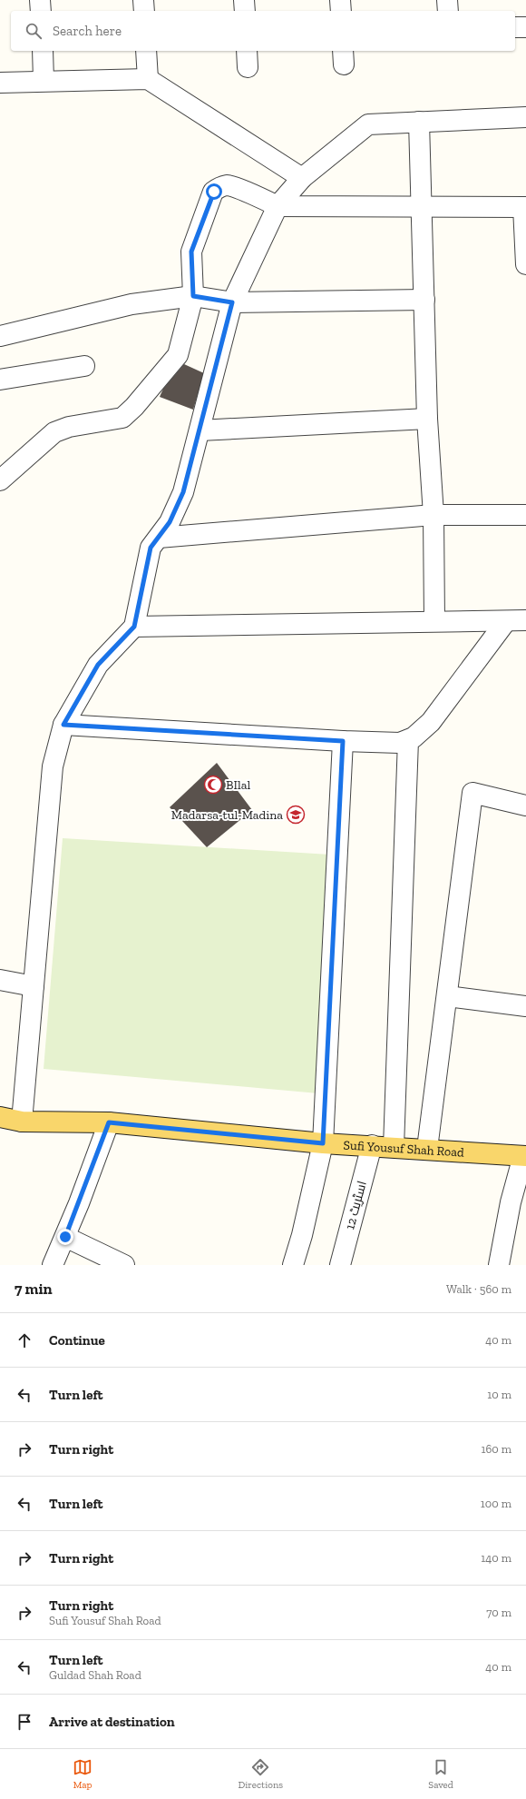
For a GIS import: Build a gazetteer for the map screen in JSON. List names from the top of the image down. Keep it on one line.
{"streets":{"main road":["Sufi Yousuf Shah Road"],"street":["اسٹریٹ 12"]},"crossings":[["Sufi Yousuf Shah Road","اسٹریٹ 12"]],"places":{"mosque":["BIlal"],"school or university":["Madarsa-tul-Madina"]},"page":{"search":"Search here","heading":["7 min","Walk · 560 m"],"list":[["Continue","40 m"],["Turn left","10 m"],["Turn right","160 m"],["Turn left","100 m"],["Turn right","140 m"],["Turn right","Sufi Yousuf Shah Road","70 m"],["Turn left","Guldad Shah Road","40 m"],"Arrive at destination"],"nav":["Map","Directions","Saved"]}}
